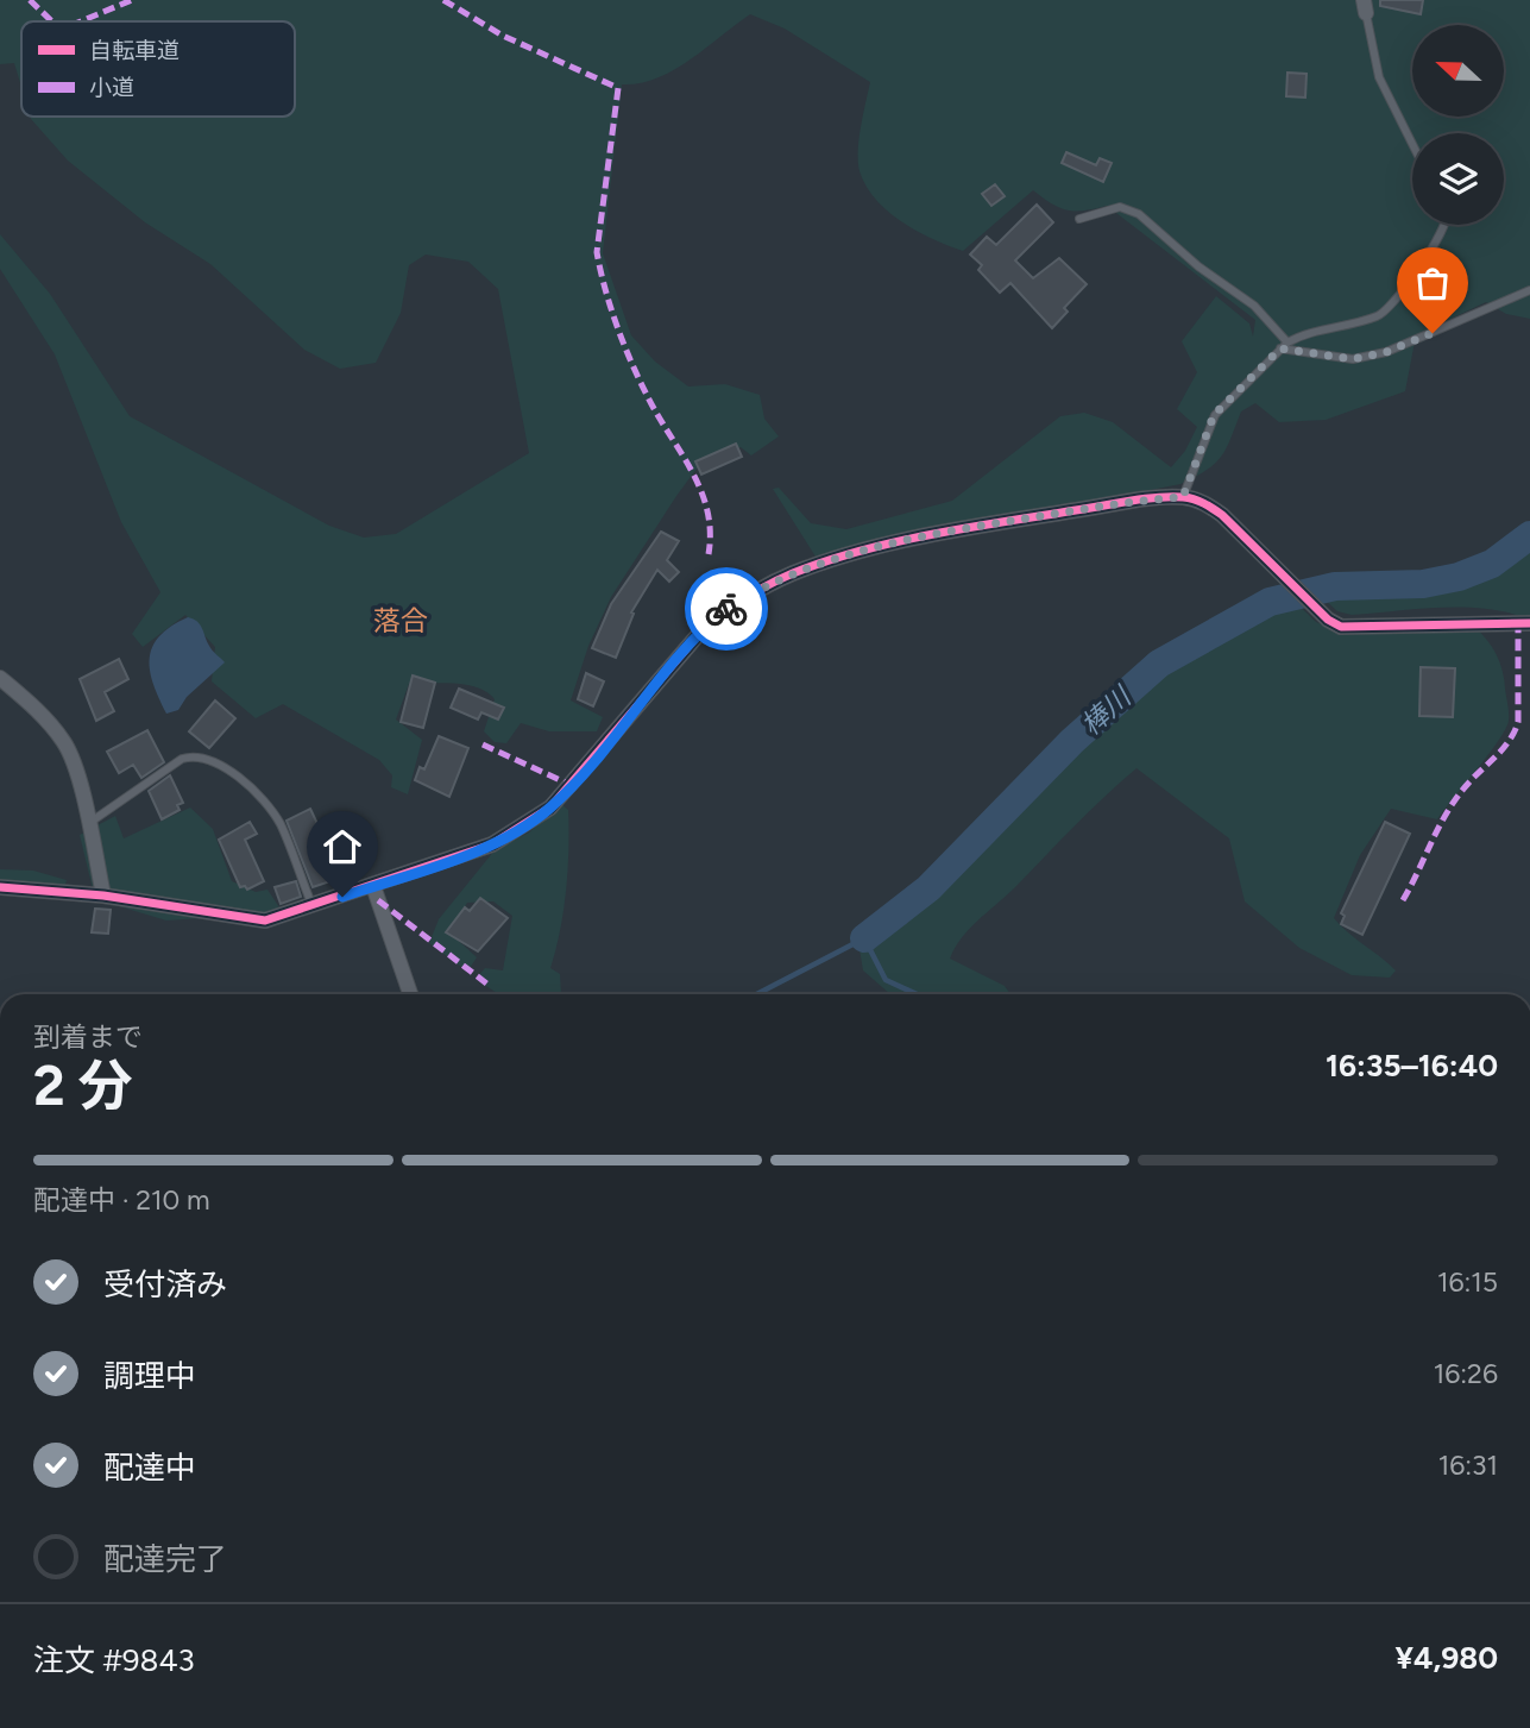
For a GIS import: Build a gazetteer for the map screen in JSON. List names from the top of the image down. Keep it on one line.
{"districts":["落合"],"water":["棒川"],"legend":["自転車道","小道"],"north":"left","page":{"heading":["2 分","到着まで","16:35–16:40"],"panel":["注文 #9843","¥4,980"],"bar":"配達中 · 210 m","list":[["受付済み","16:15"],["調理中","16:26"],["配達中","16:31"],"配達完了"]}}
